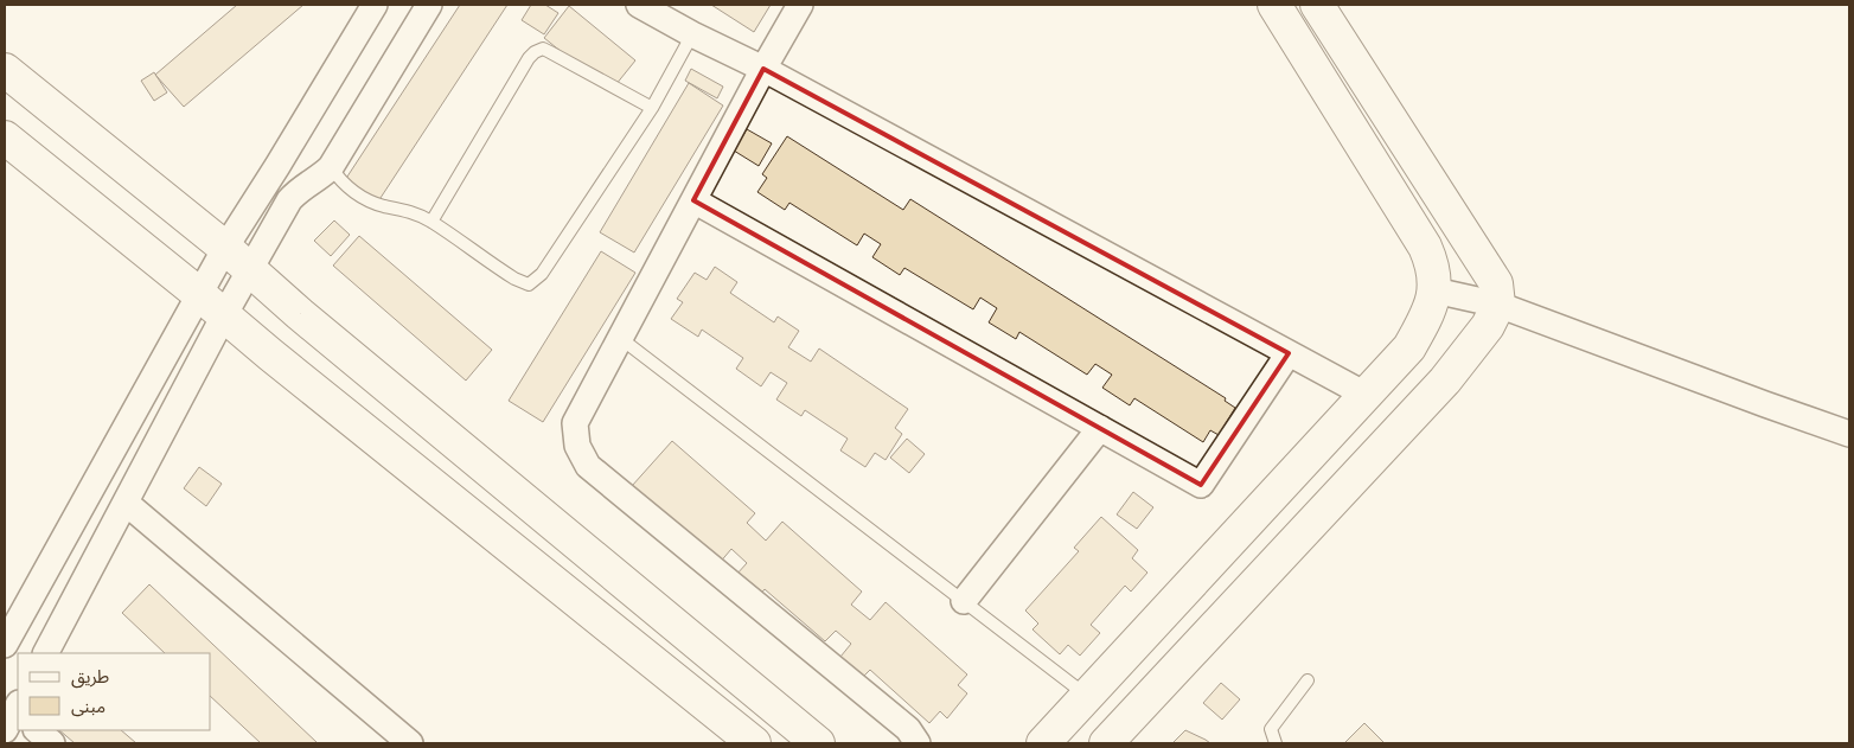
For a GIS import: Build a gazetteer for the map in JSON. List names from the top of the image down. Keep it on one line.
{"legend":["طريق","مبنى"]}
